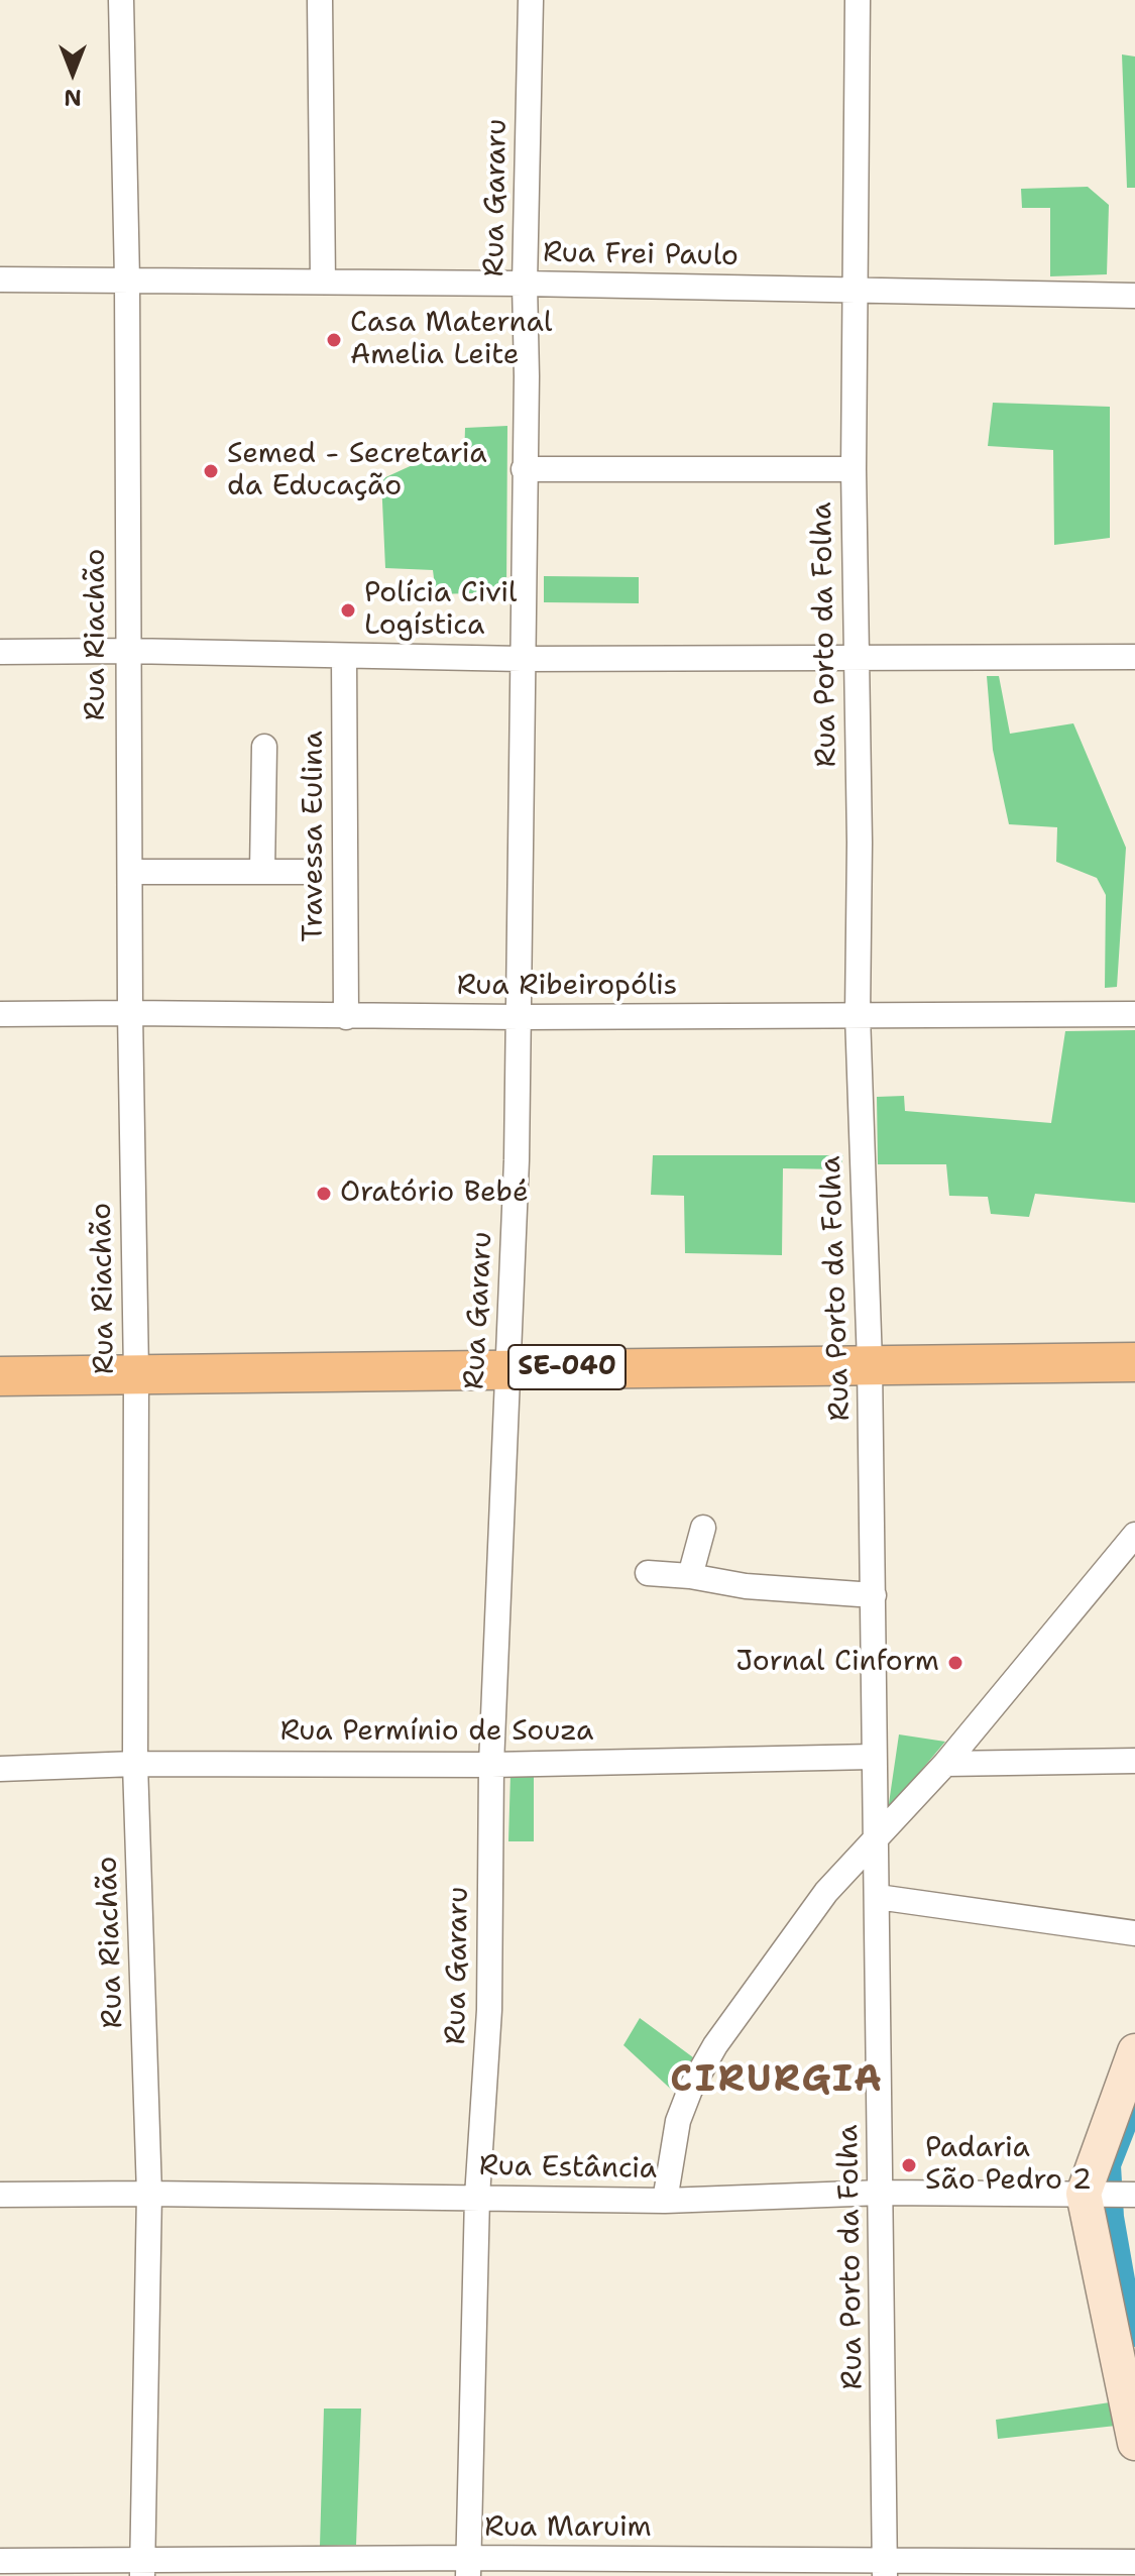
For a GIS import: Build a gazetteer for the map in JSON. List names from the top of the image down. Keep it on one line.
{"streets":{"main road":["SE-040"],"street":["Rua Gararu","Rua Frei Paulo","Rua Riachão","Rua Porto da Folha","Travessa Eulina","Rua Ribeiropólis","Rua Permínio de Souza","Rua Estância","Rua Maruim"]},"crossings":[["Rua Gararu","Rua Frei Paulo"],["Rua Gararu","Rua Ribeiropólis"],["Rua Gararu","SE-040"],["Rua Gararu","Rua Permínio de Souza"],["Rua Gararu","Rua Estância"],["Rua Gararu","Rua Maruim"],["Rua Frei Paulo","Rua Riachão"],["Rua Frei Paulo","Rua Porto da Folha"],["Rua Riachão","Rua Ribeiropólis"],["Rua Riachão","SE-040"],["Rua Riachão","Rua Permínio de Souza"],["Rua Riachão","Rua Estância"],["Rua Riachão","Rua Maruim"],["Rua Porto da Folha","Rua Ribeiropólis"],["Rua Porto da Folha","SE-040"],["Rua Porto da Folha","Rua Permínio de Souza"],["Rua Porto da Folha","Rua Estância"],["Rua Porto da Folha","Rua Maruim"],["Travessa Eulina","Rua Ribeiropólis"]],"districts":["CIRURGIA"],"places":["Casa Maternal Amelia Leite","Semed - Secretaria da Educação","Polícia Civil Logística","Oratório Bebé","Jornal Cinform","Padaria São Pedro 2"],"north":"bottom"}
